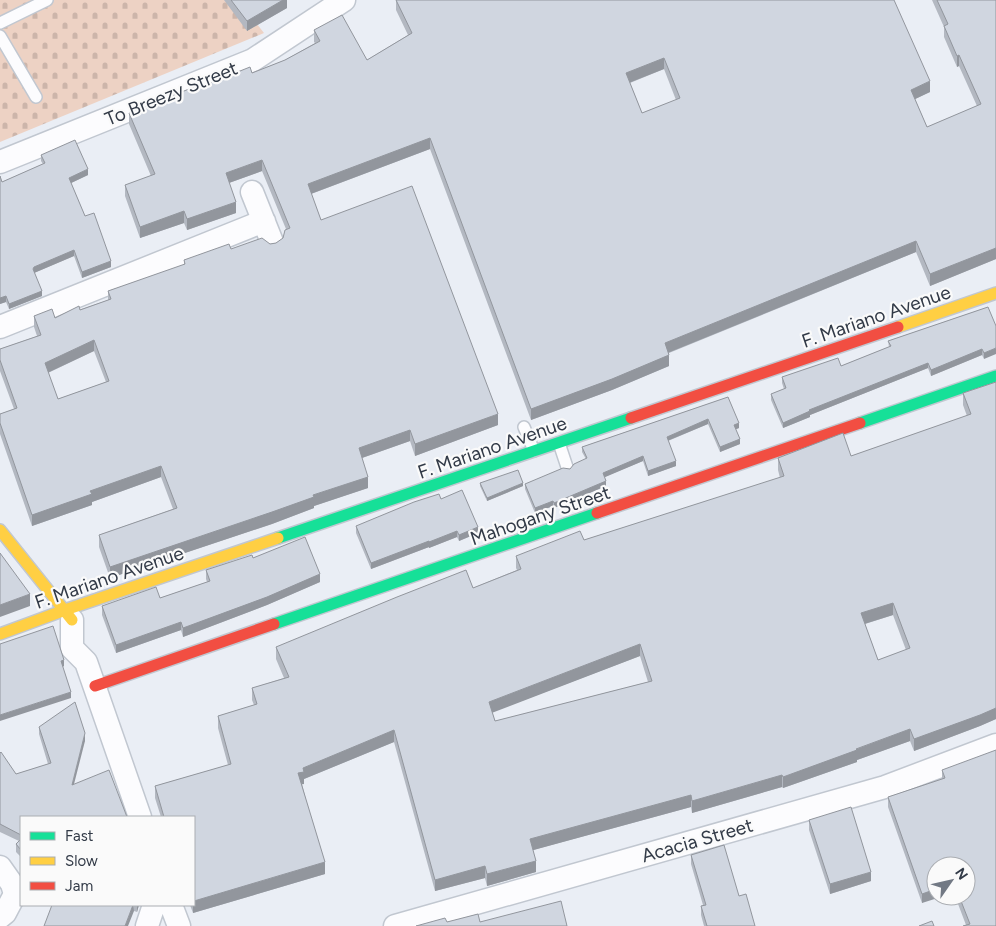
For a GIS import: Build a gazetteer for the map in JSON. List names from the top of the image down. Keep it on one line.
{"streets":{"street":["To Breezy Street","F. Mariano Avenue","Mahogany Street","Acacia Street"]},"legend":["Fast","Slow","Jam"],"north":"top right"}
